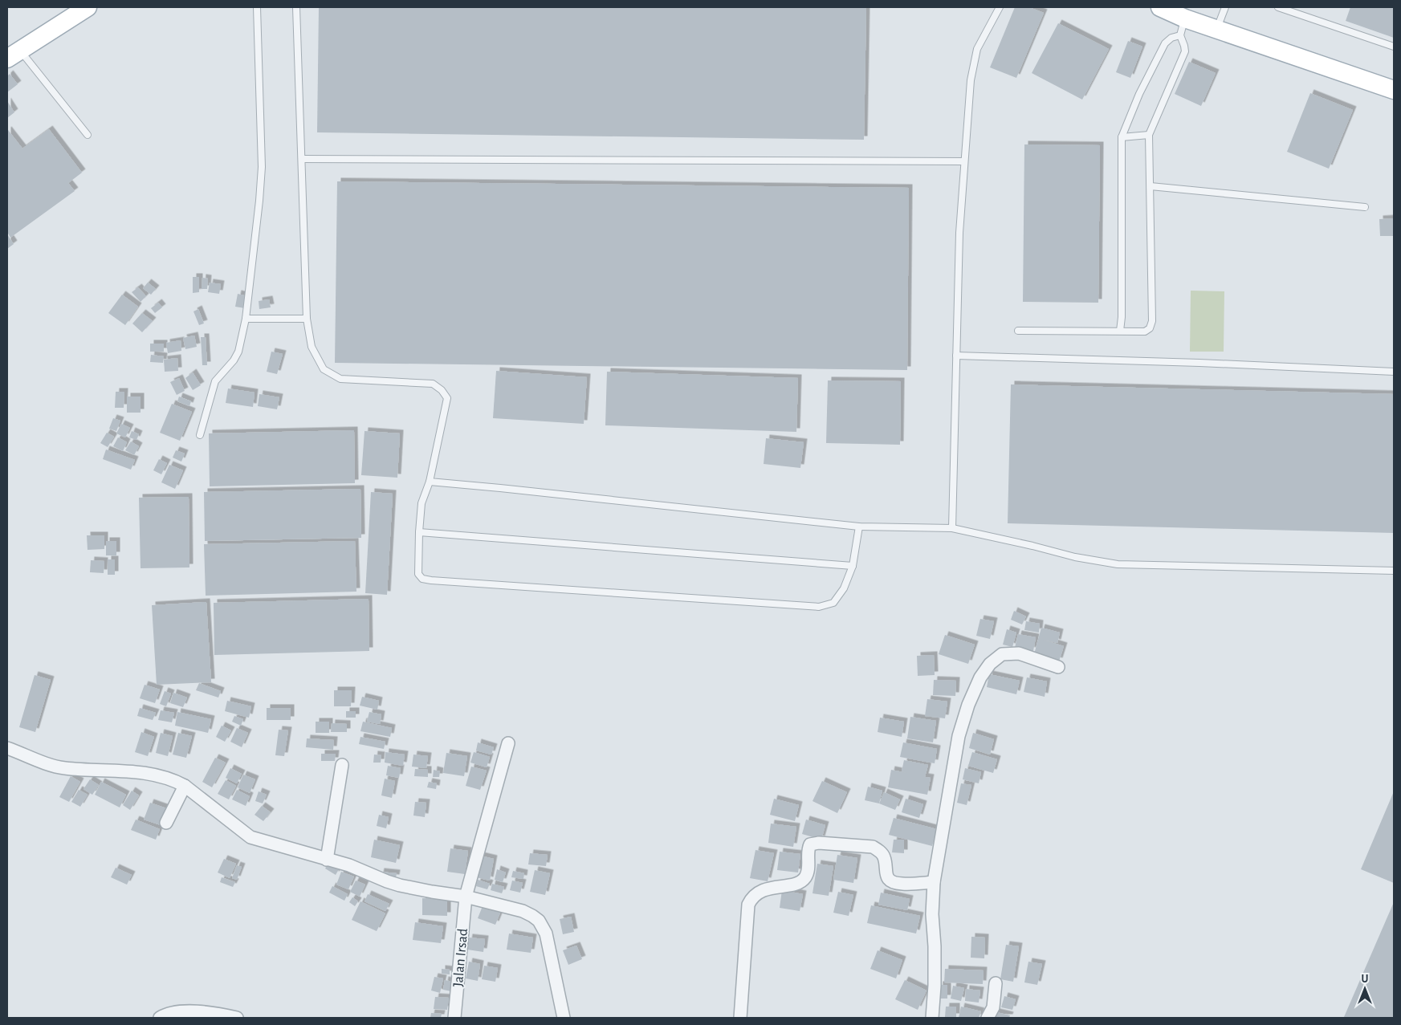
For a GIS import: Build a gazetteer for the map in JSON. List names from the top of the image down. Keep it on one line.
{"streets":{"street":["Jalan Irsad"]},"north":"top"}
